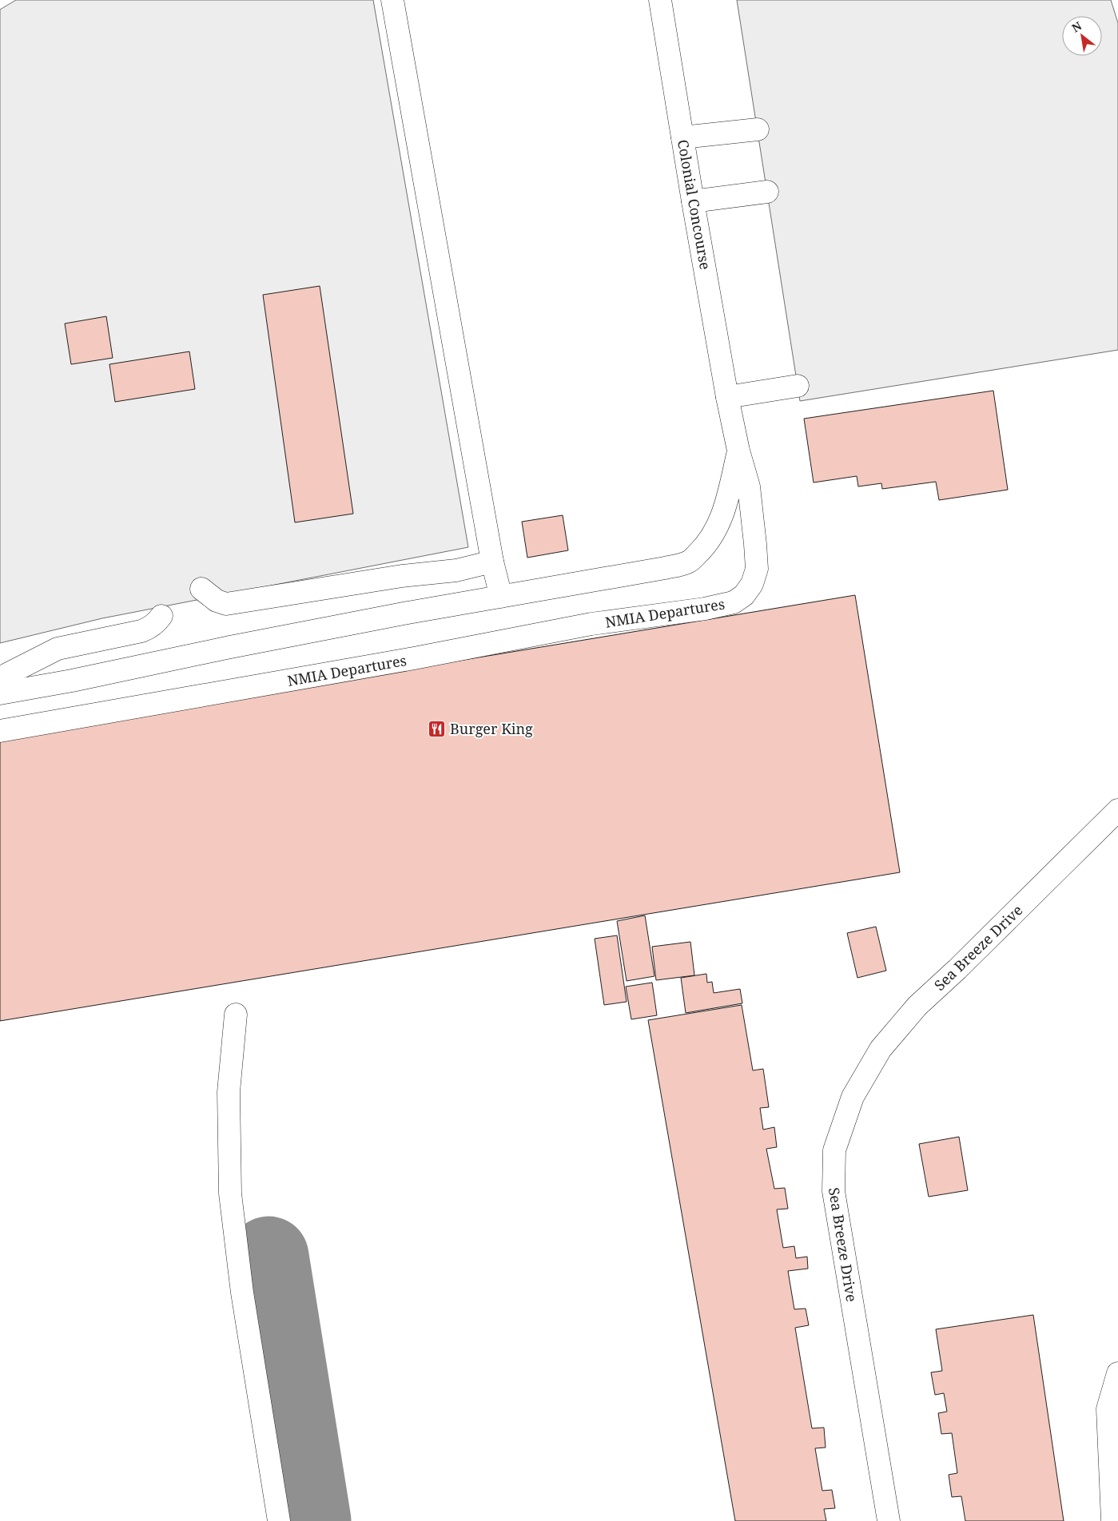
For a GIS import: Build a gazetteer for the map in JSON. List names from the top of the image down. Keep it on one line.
{"streets":{"main road":["Colonial Concourse","NMIA Departures","Sea Breeze Drive"]},"crossings":[["Colonial Concourse","NMIA Departures"]],"places":{"restaurant":["Burger King"]},"north":"top left"}
